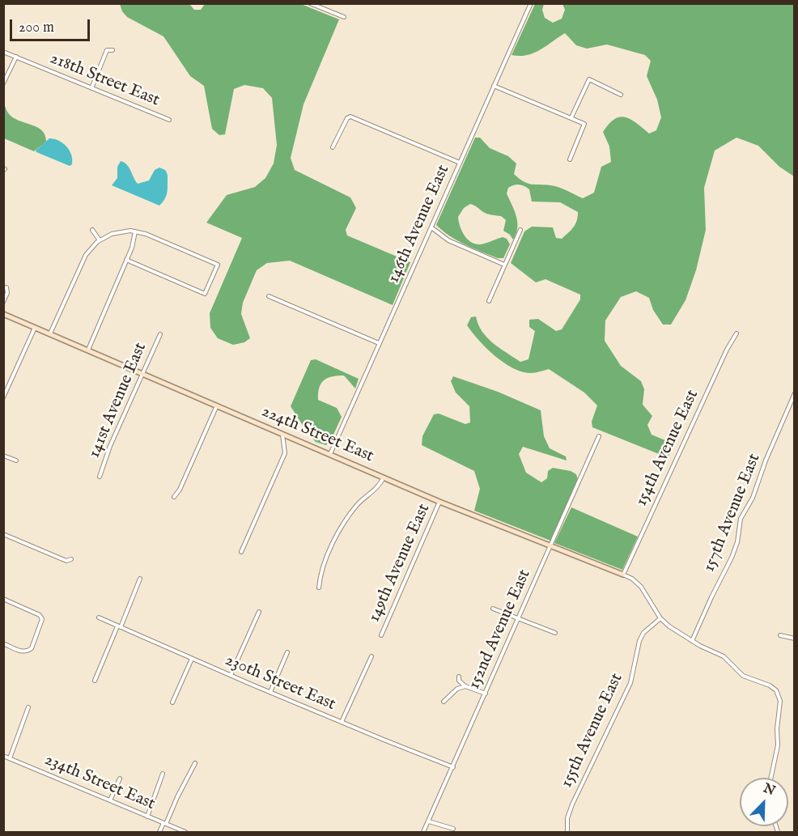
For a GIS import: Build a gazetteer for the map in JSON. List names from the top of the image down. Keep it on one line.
{"streets":{"street":["218th Street East","146th Avenue East","141st Avenue East","224th Street East","154th Avenue East","157th Avenue East","149th Avenue East","152nd Avenue East","230th Street East","155th Avenue East","234th Street East"]},"crossings":[["146th Avenue East","224th Street East"],["141st Avenue East","224th Street East"],["224th Street East","154th Avenue East"],["224th Street East","149th Avenue East"],["224th Street East","152nd Avenue East"],["152nd Avenue East","230th Street East"]],"scale_bar":"200 m","north":"top right"}
